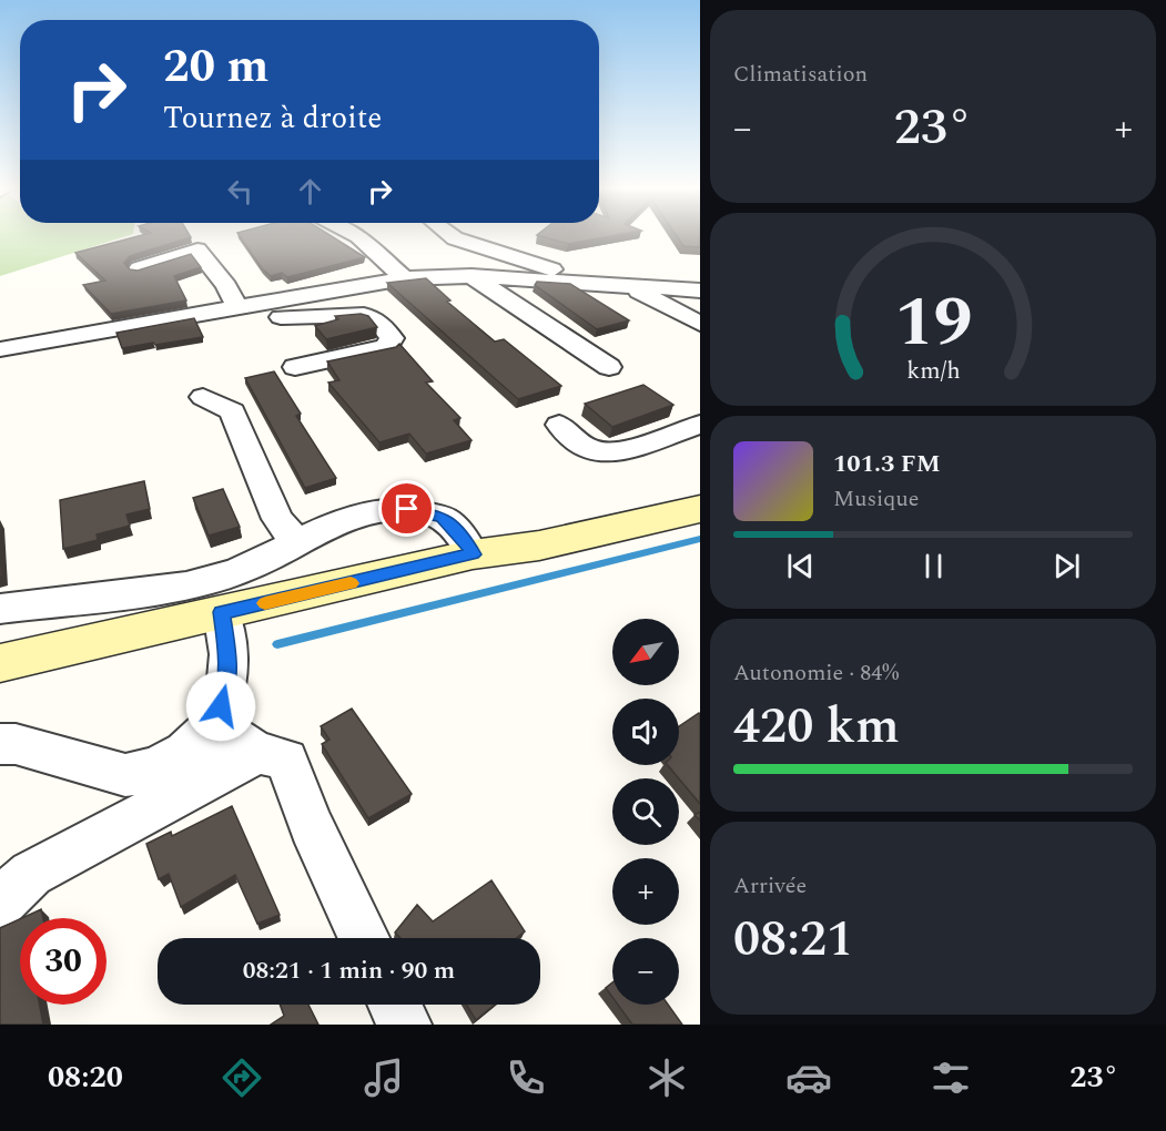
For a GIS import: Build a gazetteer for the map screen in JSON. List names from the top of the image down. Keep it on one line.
{"north":"bottom left","page":{"tile":["Climatisation",["Autonomie · 84%","420 km"],["Arrivée","08:21"]],"turn":["20 m","Tournez à droite"],"heat":["−","23°","+"],"song":["101.3 FM","Musique"],"map_buttons":["+","−"],"limit":"30","trip":"08:21 · 1 min · 90 m","tabs":["08:20","23°"],"gauge":["19","km/h"]}}
